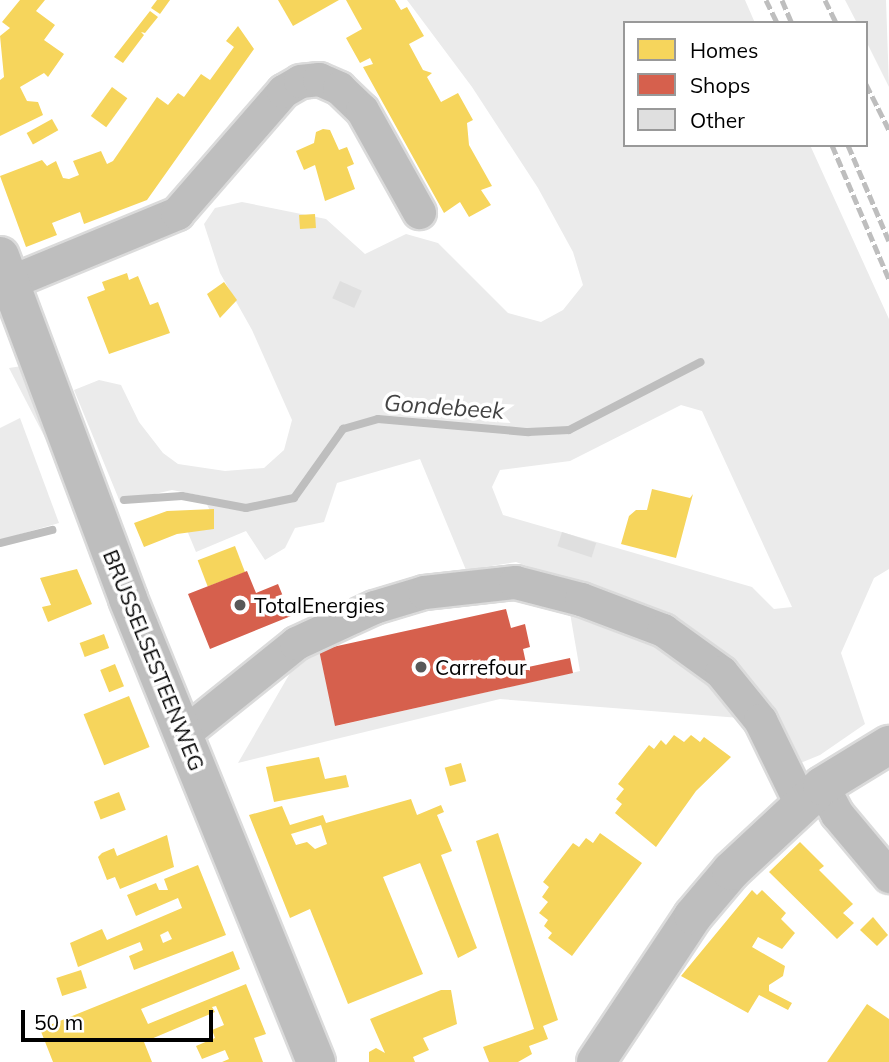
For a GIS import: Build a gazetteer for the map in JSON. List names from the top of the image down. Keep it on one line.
{"streets":{"main road":["BRUSSELSESTEENWEG"]},"water":["Gondebeek"],"places":["TotalEnergies","Carrefour"],"legend":["Homes","Shops","Other"],"scale_bar":"50 m"}
